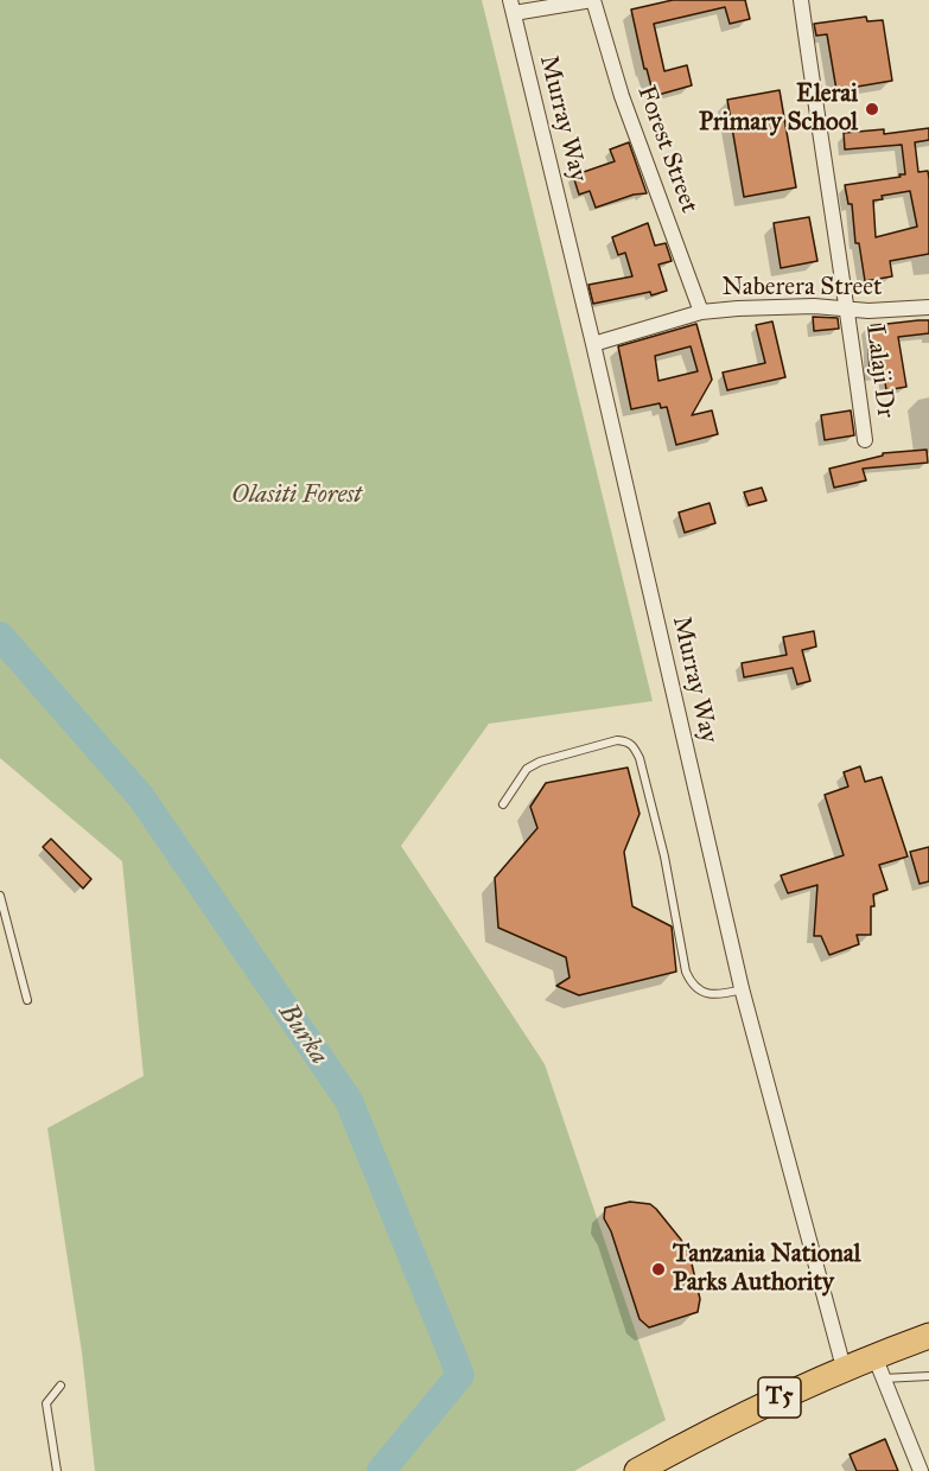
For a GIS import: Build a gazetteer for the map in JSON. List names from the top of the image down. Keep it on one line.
{"streets":{"highway":["T5"],"street":["Murray Way","Forest Street","Naberera Street","Lalaji Dr"]},"crossings":[["Murray Way","Naberera Street"],["Murray Way","T5"],["Forest Street","Naberera Street"],["Naberera Street","Lalaji Dr"]],"water":["Burka"],"parks":["Olasiti Forest"],"places":["Elerai Primary School","Tanzania National Parks Authority"]}
